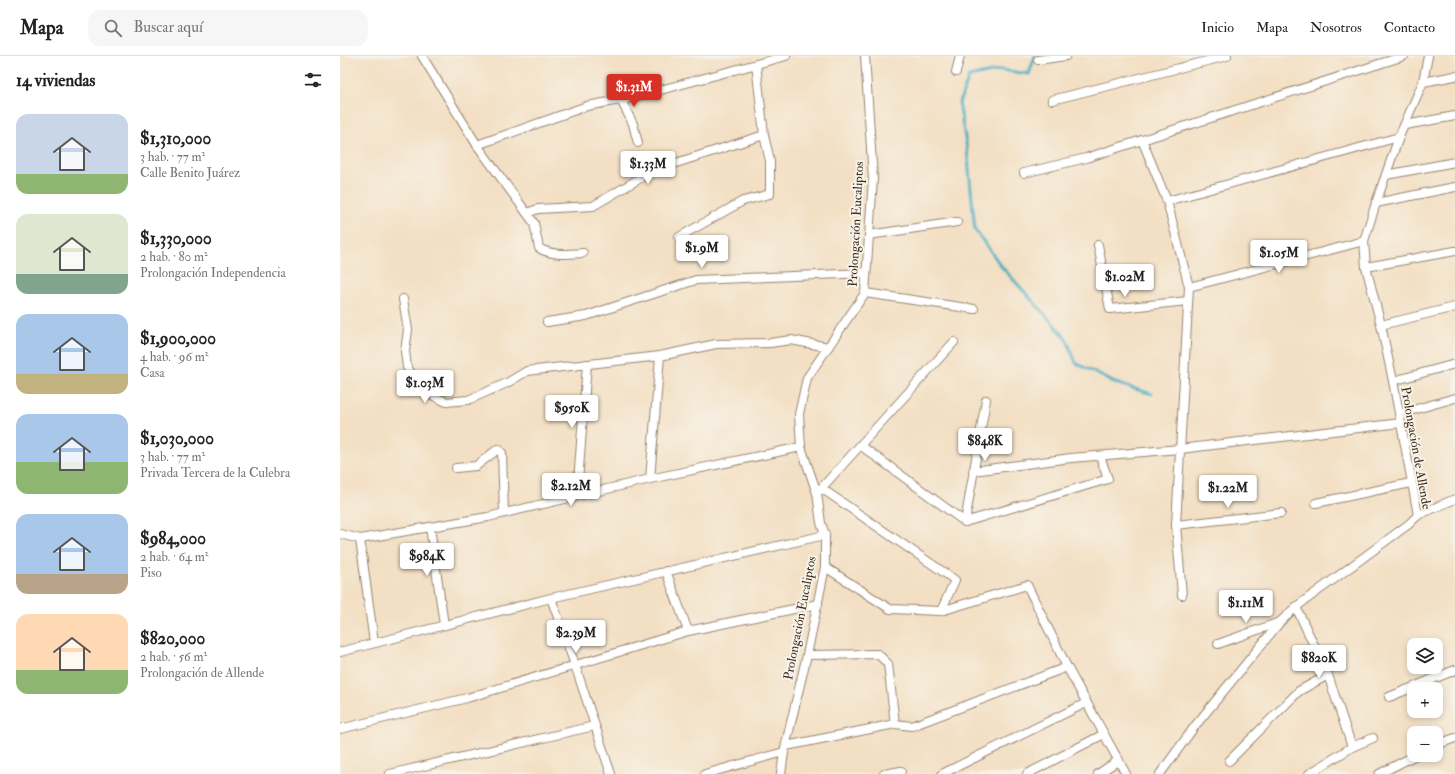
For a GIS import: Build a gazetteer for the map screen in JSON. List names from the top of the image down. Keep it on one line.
{"streets":{"street":["Prolongación Eucaliptos","Prolongación de Allende"]},"page":{"header":"Mapa","search":"Buscar aquí","nav":["Inicio","Mapa","Nosotros","Contacto"],"heading":"14 viviendas","price":["$1.31M","$1.33M","$1.9M","$1.05M","$1.02M","$1.03M","$950K","$848K","$2.12M","$1.22M","$984K","$1.11M","$2.39M","$820K"],"list":[{"name":"$1,310,000","note":"3 hab. · 77 m² · Calle Benito Juárez"},{"name":"$1,330,000","note":"2 hab. · 80 m² · Prolongación Independencia"},{"name":"$1,900,000","note":"4 hab. · 96 m² · Casa"},{"name":"$1,030,000","note":"3 hab. · 77 m² · Privada Tercera de la Culebra"},{"name":"$984,000","note":"2 hab. · 64 m² · Piso"},{"name":"$820,000","note":"2 hab. · 56 m² · Prolongación de Allende"}],"map_buttons":["+","−"]}}
